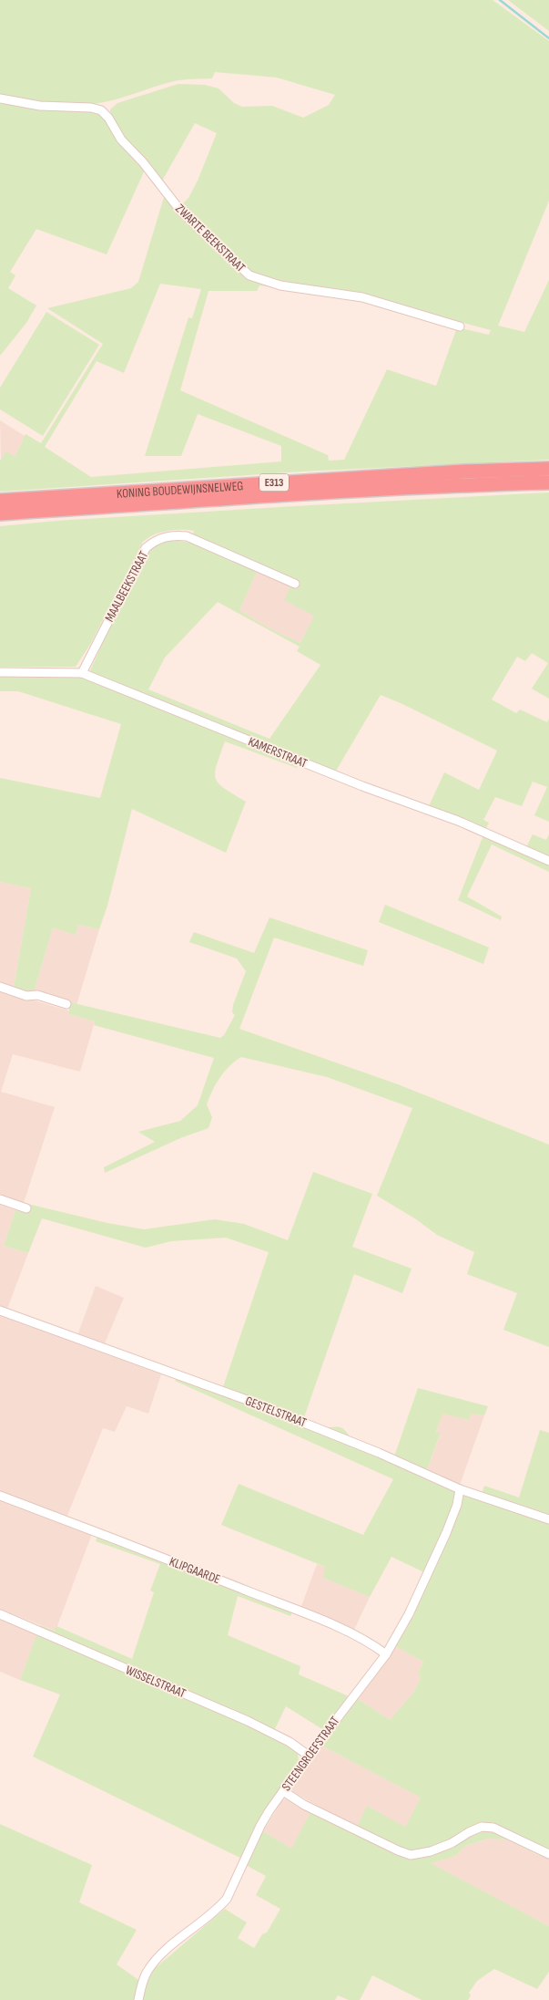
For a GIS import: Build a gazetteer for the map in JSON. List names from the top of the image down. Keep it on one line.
{"streets":{"highway":["E313","KONING BOUDEWIJNSNELWEG"],"street":["ZWARTE BEEKSTRAAT","MAALBEEKSTRAAT","KAMERSTRAAT","GESTELSTRAAT","KLIPGAARDE","WISSELSTRAAT","STEENGROEFSTRAAT"]},"crossings":[["MAALBEEKSTRAAT","KAMERSTRAAT"],["GESTELSTRAAT","STEENGROEFSTRAAT"],["KLIPGAARDE","STEENGROEFSTRAAT"],["WISSELSTRAAT","STEENGROEFSTRAAT"]]}
